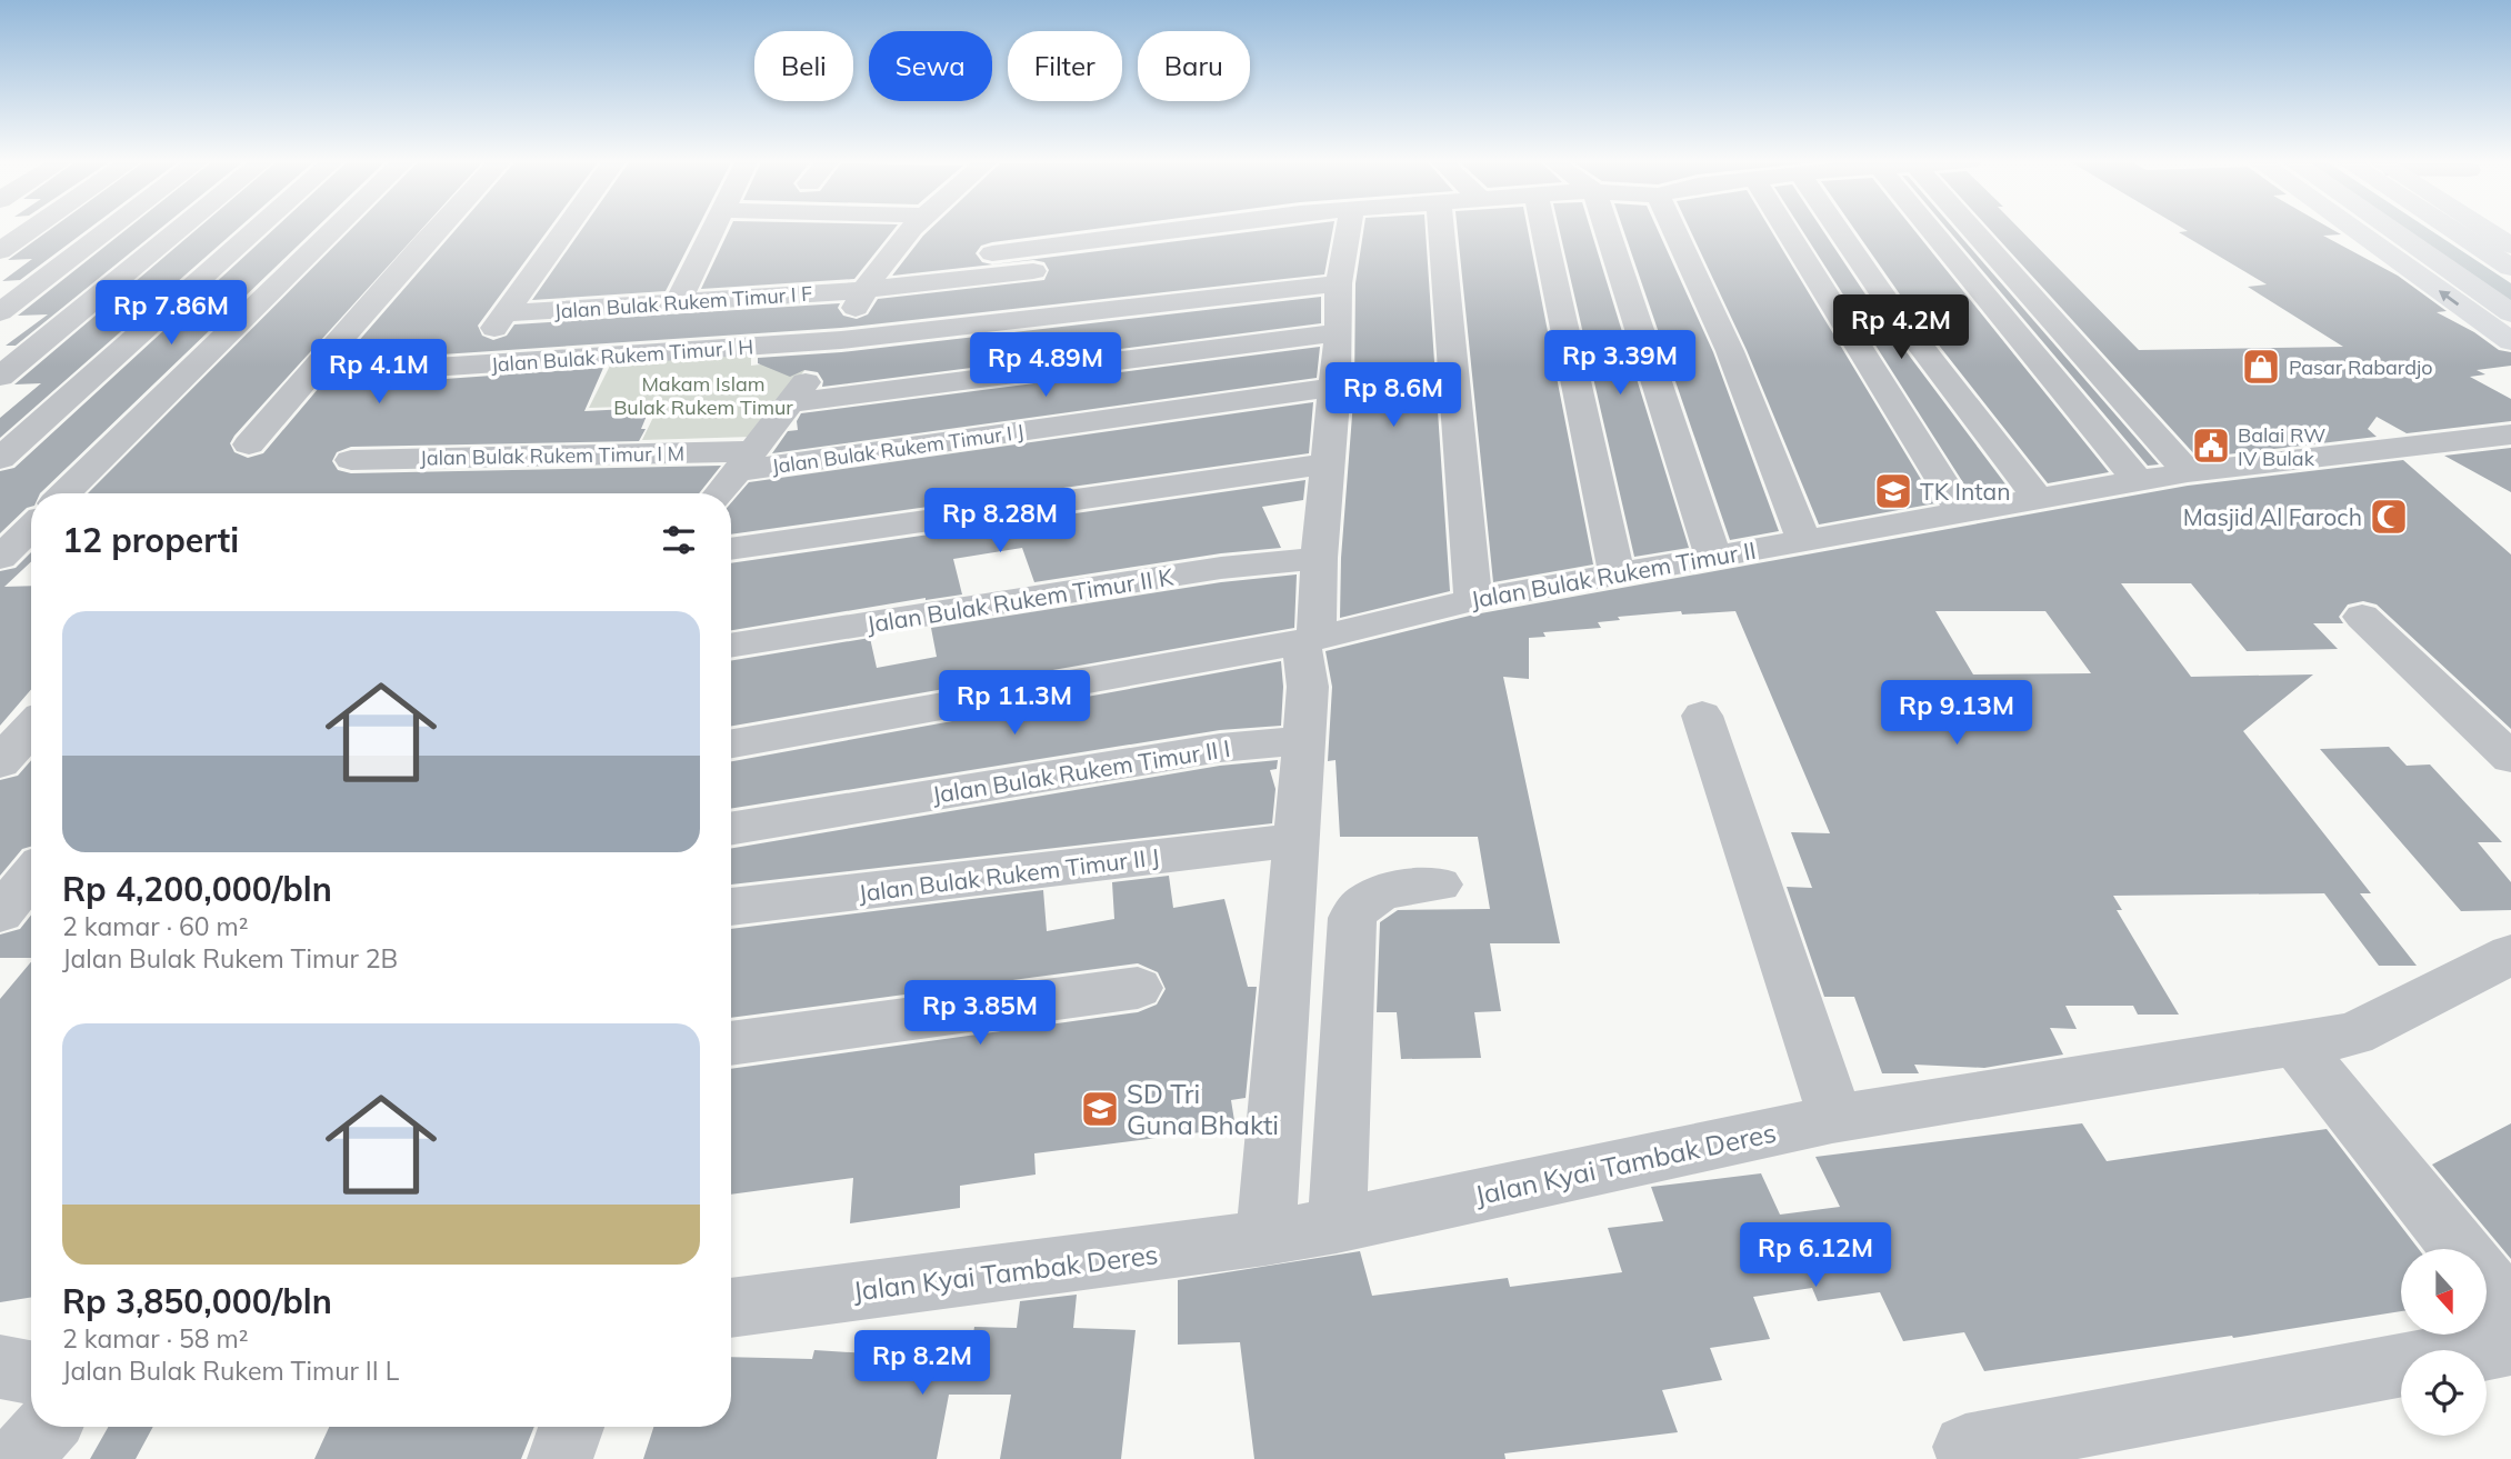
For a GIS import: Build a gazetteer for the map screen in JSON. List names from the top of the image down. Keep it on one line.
{"streets":{"street":["Jalan Bulak Rukem Timur I F","Jalan Bulak Rukem Timur I H","Jalan Bulak Rukem Timur I J","Jalan Bulak Rukem Timur I M","Jalan Bulak Rukem Timur II","Jalan Bulak Rukem Timur II K","Jalan Bulak Rukem Timur II I","Jalan Bulak Rukem Timur II J","Jalan Kyai Tambak Deres"]},"crossings":[["Jalan Bulak Rukem Timur I J","Jalan Bulak Rukem Timur I M"]],"parks":["Makam Islam Bulak Rukem Timur"],"places":{"shop":["Pasar Rabardjo"],"public building":["Balai RW IV Bulak"],"school or university":["TK Intan","SD Tri Guna Bhakti"],"mosque":["Masjid Al Faroch"]},"north":"bottom","page":{"chip":["Beli","Sewa","Filter","Baru"],"price":["Rp 7.86M","Rp 4.2M","Rp 3.39M","Rp 4.89M","Rp 4.1M","Rp 8.6M","Rp 8.28M","Rp 11.3M","Rp 9.13M","Rp 3.85M","Rp 6.12M","Rp 8.2M"],"heading":"12 properti","list":[{"name":"Rp 4,200,000/bln","note":"2 kamar · 60 m² · Jalan Bulak Rukem Timur 2B"},{"name":"Rp 3,850,000/bln","note":"2 kamar · 58 m² · Jalan Bulak Rukem Timur II L"}]}}
